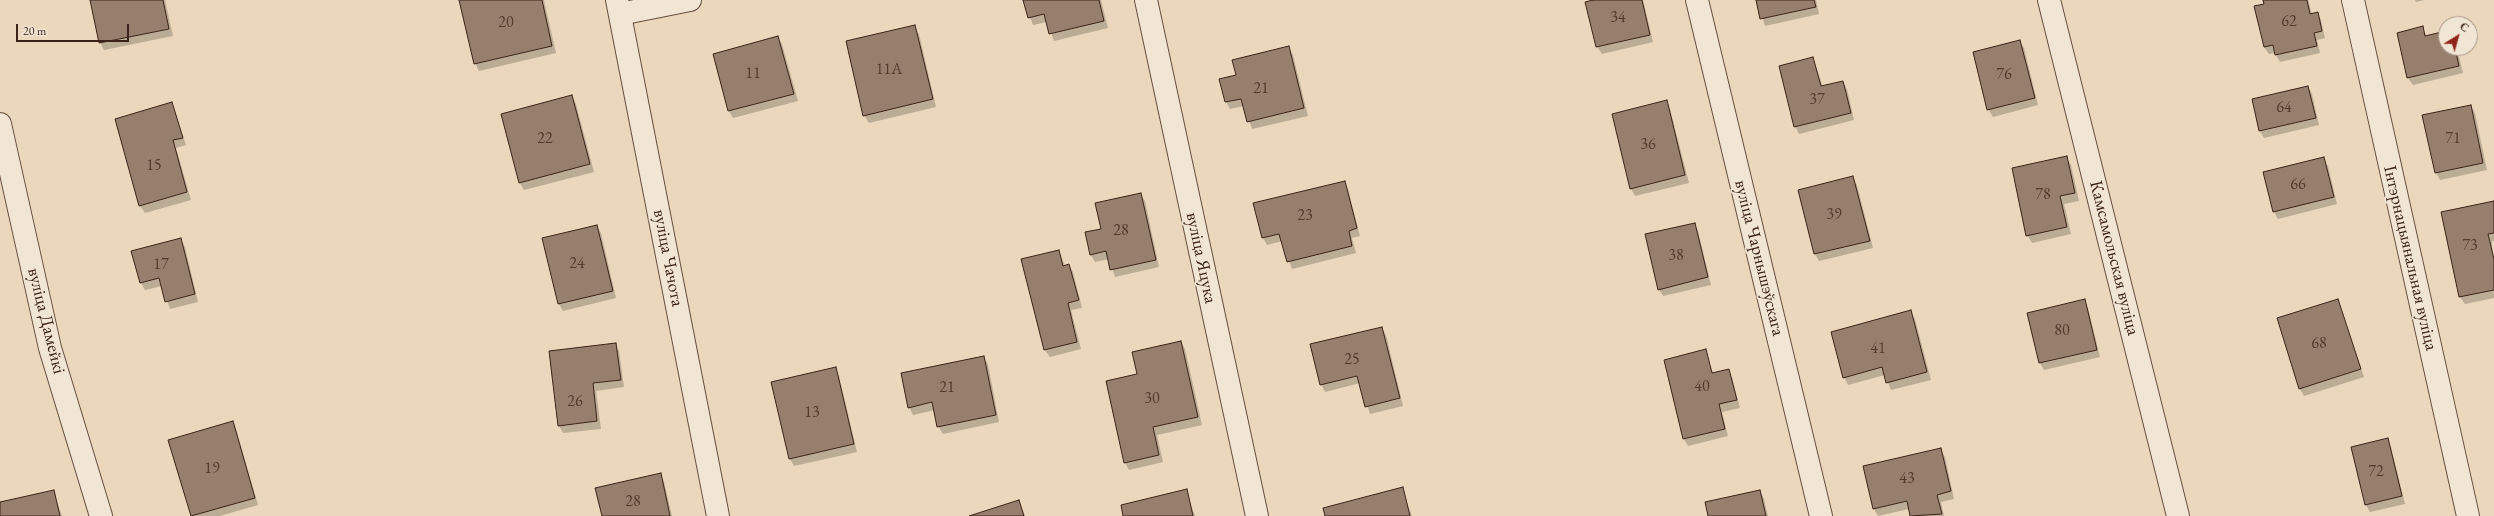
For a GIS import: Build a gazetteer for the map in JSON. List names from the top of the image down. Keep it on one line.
{"streets":{"street":["вуліца Чачота","вуліца Яцука","вуліца Чарнышэўскага","Камсамольская вуліца","Інтэрнацыянальная вуліца","вуліца Дамейкі"]},"house_numbers":["34","62","20","11А","11","76","21","37","64","22","71","36","15","66","78","39","23","28","73","38","24","17","80","68","41","25","40","21","30","26","13","19","72","43","28"],"scale_bar":"20 m","north":"top right"}
